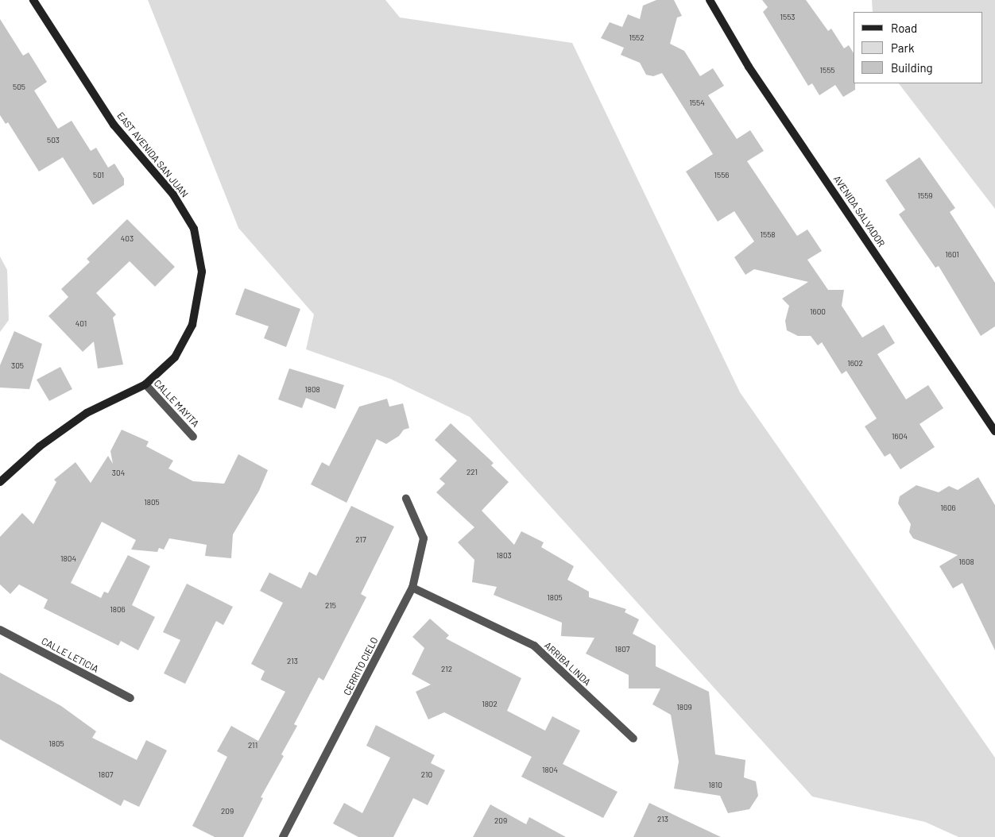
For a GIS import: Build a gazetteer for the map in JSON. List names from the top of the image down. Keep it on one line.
{"streets":{"street":["EAST AVENIDA SAN JUAN","AVENIDA SALVADOR","CALLE MAYITA","CALLE LETICIA","ARRIBA LINDA","CERRITO CIELO"]},"crossings":[["EAST AVENIDA SAN JUAN","CALLE MAYITA"],["ARRIBA LINDA","CERRITO CIELO"]],"house_numbers":["1553","1552","1555","505","1554","503","501","1556","1559","1558","403","1601","1600","401","1602","305","1808","1604","221","304","1805","1606","217","1803","1804","1608","1805","215","1806","1807","213","212","1802","1809","1805","211","1804","1807","210","1810","209","213","209"],"legend":["Road","Park","Building"]}
